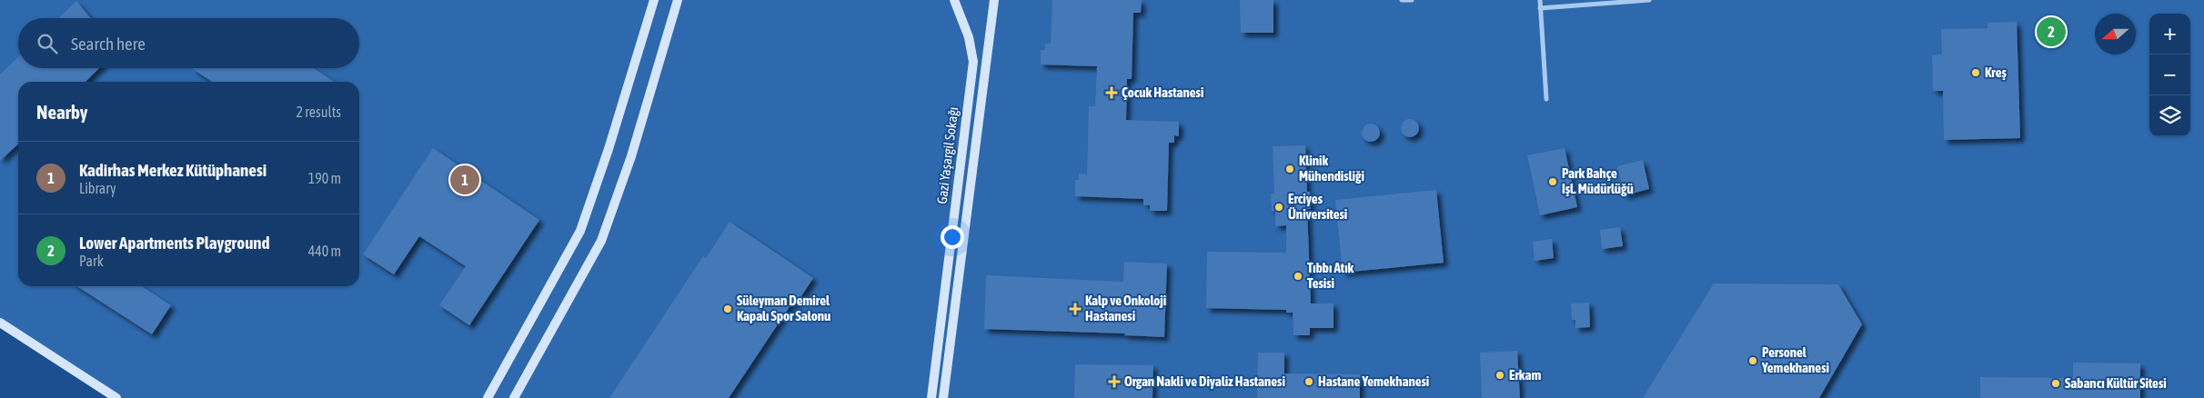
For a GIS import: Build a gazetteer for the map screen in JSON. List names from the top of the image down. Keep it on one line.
{"streets":{"street":["Gazi Yaşargil Sokağı"]},"places":{"other":["Kreş","Klinik Mühendisliği","Park Bahçe Işl. Müdürlüğü","Erciyes Üniversitesi","Tıbbı Atık Tesisi","Süleyman Demirel Kapalı Spor Salonu","Personel Yemekhanesi","Erkam","Hastane Yemekhanesi","Sabancı Kültür Sitesi"],"health":["Çocuk Hastanesi","Kalp ve Onkoloji Hastanesi","Organ Nakli ve Diyaliz Hastanesi"]},"north":"left","page":{"map_buttons":["+","−"],"pins":["2","1"],"search":"Search here","heading":["Nearby","2 results"],"list":[{"mark":"1","name":"Kadirhas Merkez Kütüphanesi","note":"Library","value":"190 m"},{"mark":"2","name":"Lower Apartments Playground","note":"Park","value":"440 m"}]}}
